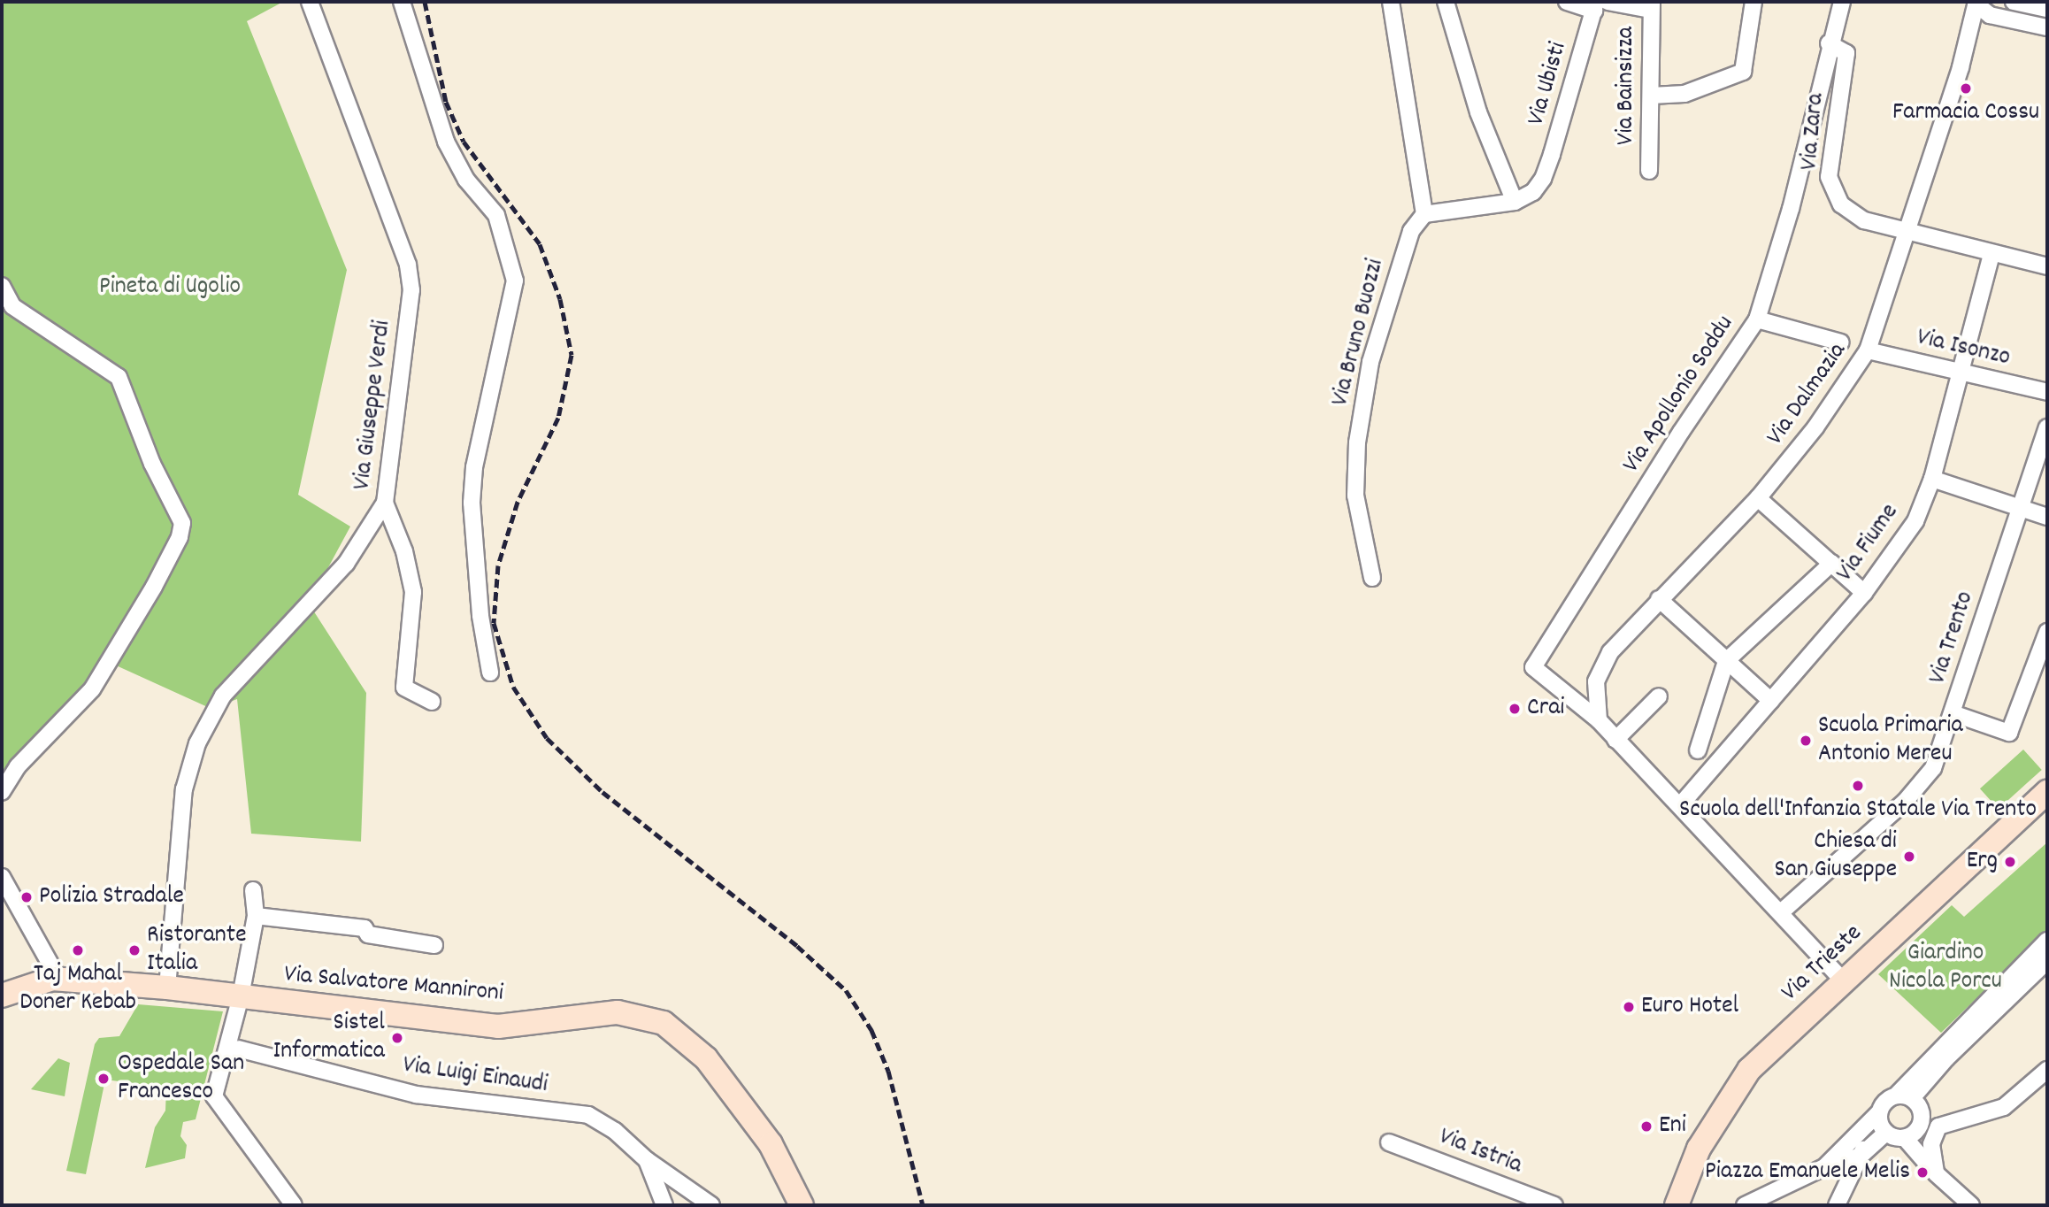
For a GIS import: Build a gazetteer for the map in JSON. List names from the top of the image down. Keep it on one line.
{"streets":{"street":["Via Ubisti","Via Bainsizza","Via Zara","Via Bruno Buozzi","Via Isonzo","Via Apollonio Soddu","Via Dalmazia","Via Giuseppe Verdi","Via Fiume","Via Trento","Via Trieste","Via Salvatore Mannironi","Via Luigi Einaudi","Via Istria"]},"crossings":[["Via Zara","Via Apollonio Soddu"],["Via Zara","Via Dalmazia"],["Via Isonzo","Via Dalmazia"],["Via Isonzo","Via Fiume"],["Via Apollonio Soddu","Via Dalmazia"],["Via Giuseppe Verdi","Via Salvatore Mannironi"]],"parks":["Pineta di Ugolio","Giardino Nicola Porcu"],"places":["Farmacia Cossu","Crai","Scuola Primaria Antonio Mereu","Scuola dell'Infanzia Statale Via Trento","Chiesa di San Giuseppe","Erg","Polizia Stradale","Taj Mahal Doner Kebab","Ristorante Italia","Euro Hotel","Sistel Informatica","Ospedale San Francesco","Eni","Piazza Emanuele Melis"]}
